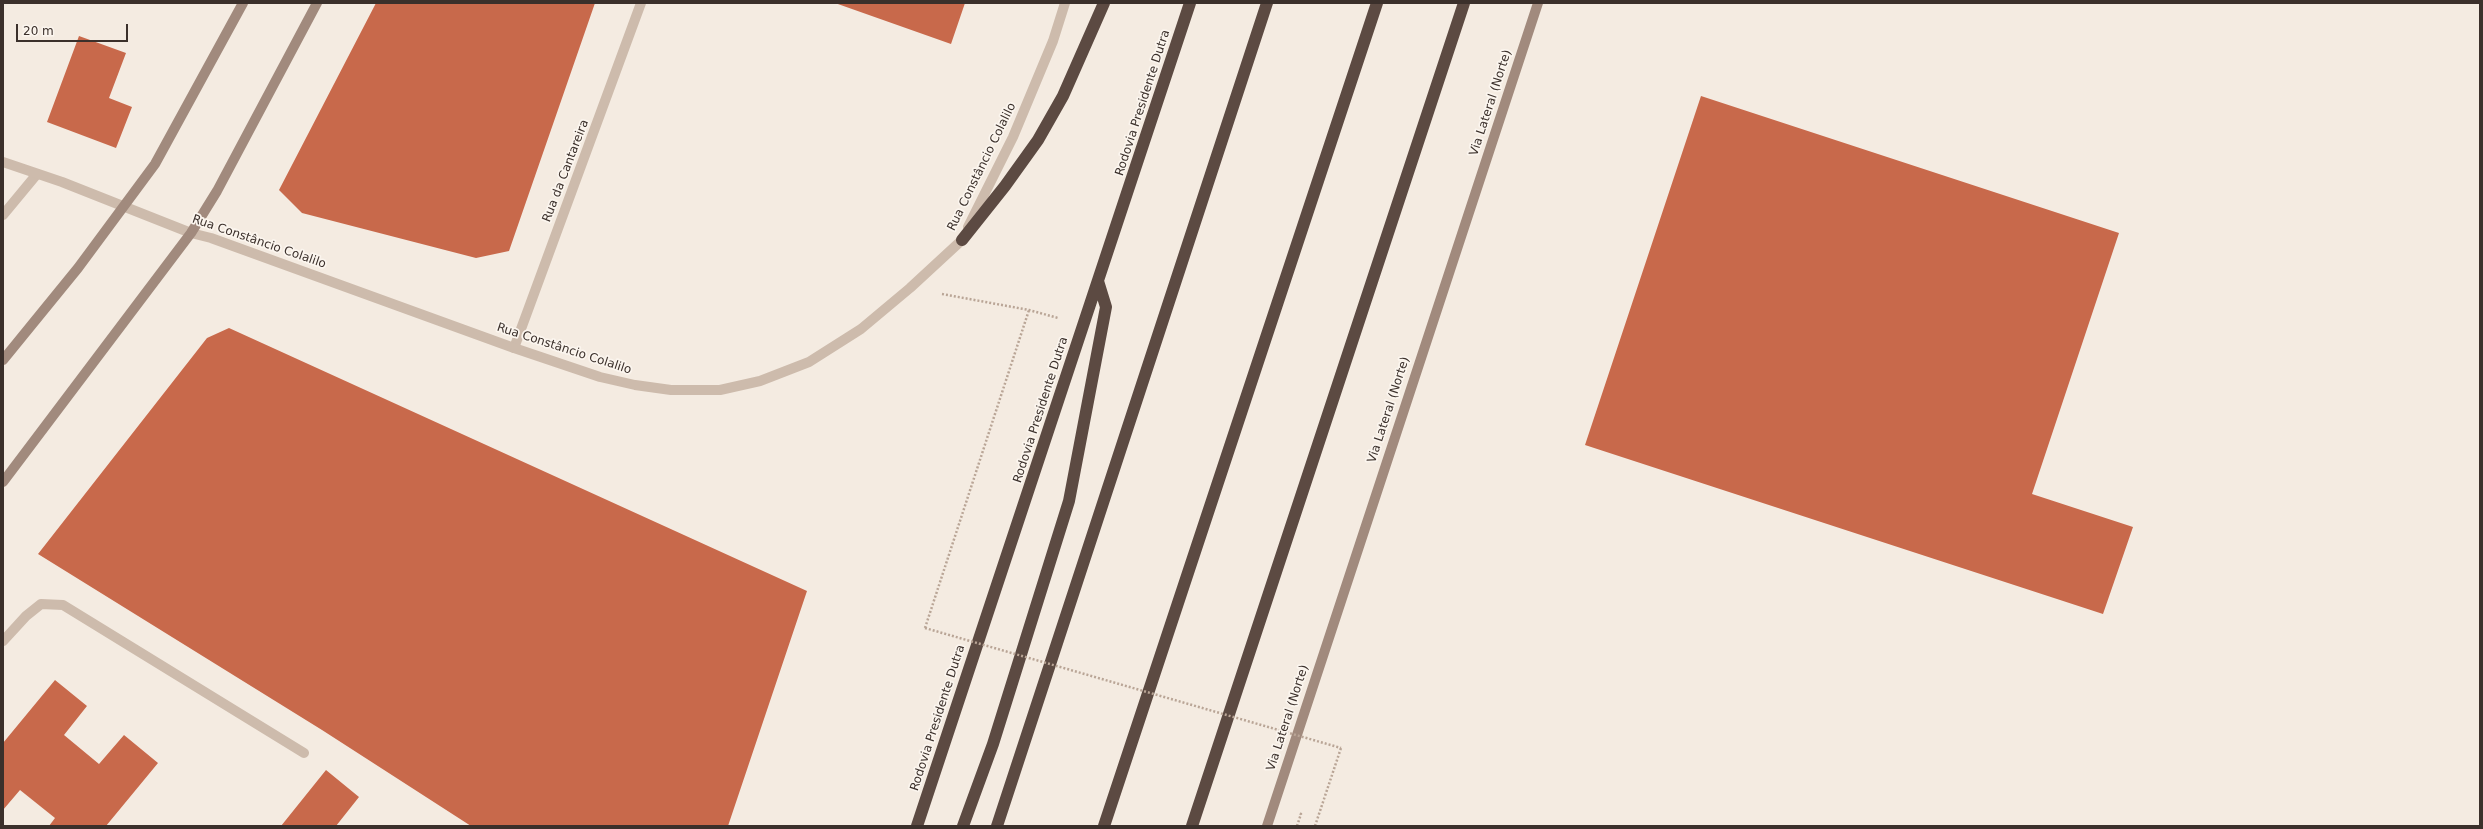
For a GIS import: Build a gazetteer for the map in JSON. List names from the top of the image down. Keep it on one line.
{"streets":{"highway":["Rodovia Presidente Dutra"],"main road":["Via Lateral (Norte)"],"street":["Rua Constâncio Colalilo","Rua da Cantareira"]},"crossings":[["Rua Constâncio Colalilo","Rua da Cantareira"]],"scale_bar":"20 m"}
